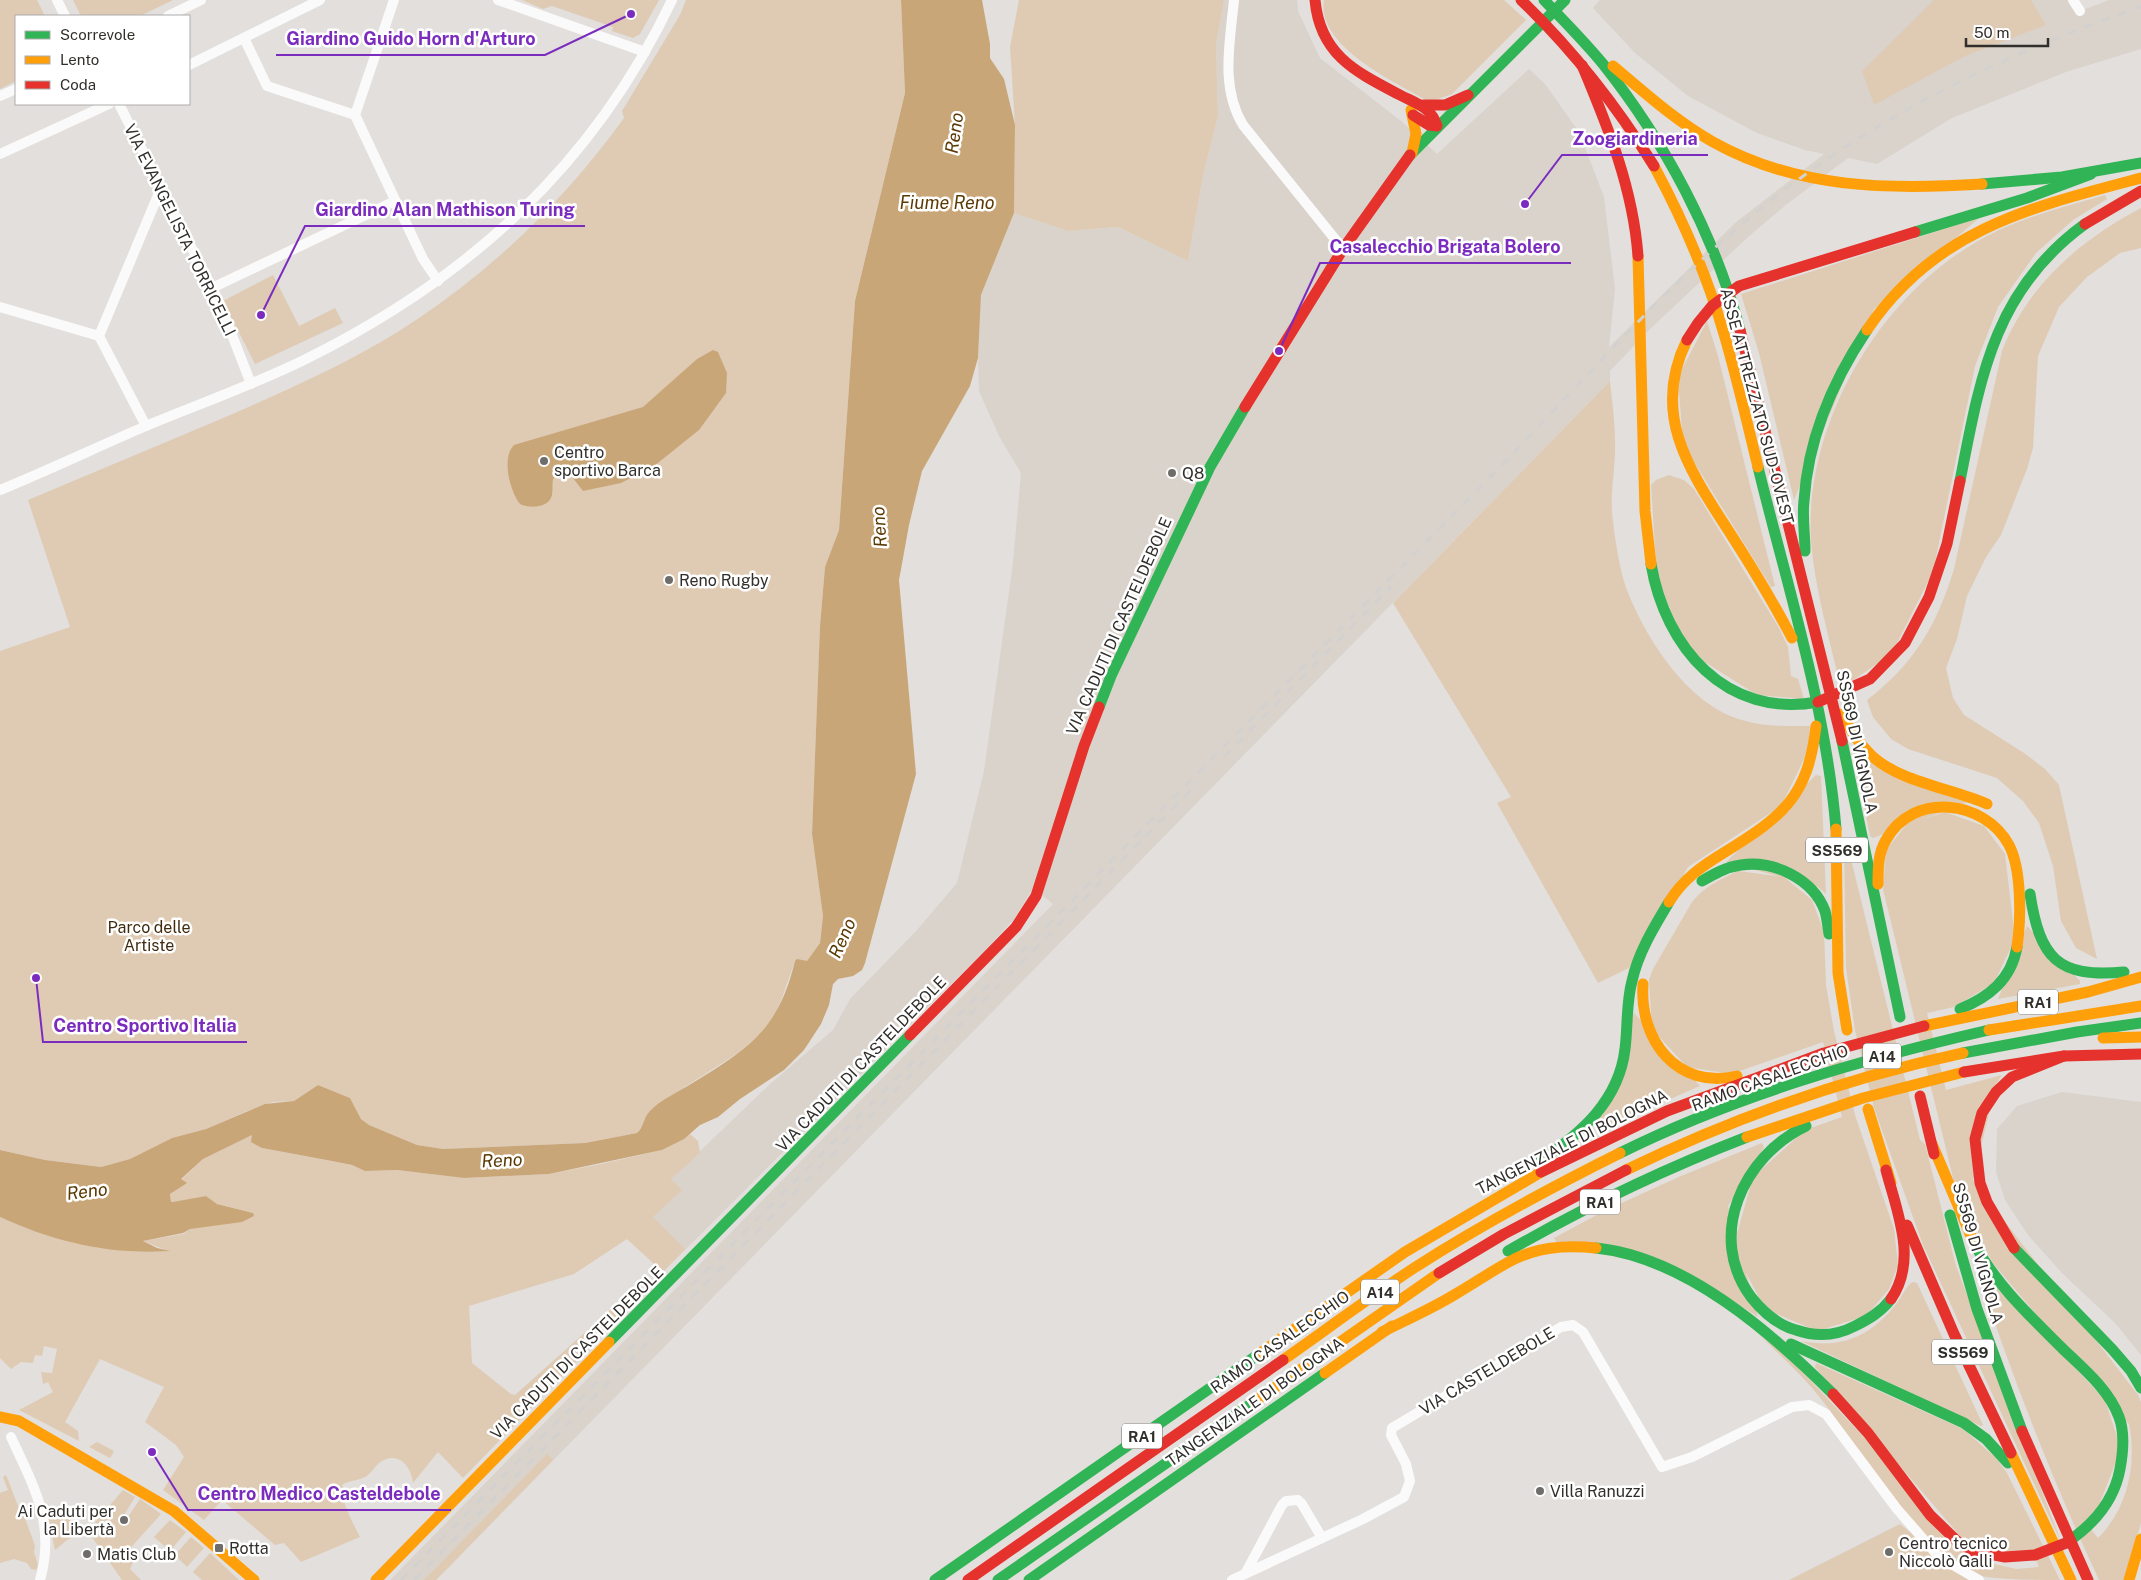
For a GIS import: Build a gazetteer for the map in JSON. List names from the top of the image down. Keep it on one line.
{"streets":{"main road":["ASSE ATTREZZATO SUD-OVEST","VIA CADUTI DI CASTELDEBOLE","SS569 DI VIGNOLA","SS569","RA1","A14","RAMO CASALECCHIO","TANGENZIALE DI BOLOGNA"],"street":["VIA EVANGELISTA TORRICELLI","VIA CASTELDEBOLE"]},"crossings":[["ASSE ATTREZZATO SUD-OVEST","SS569 DI VIGNOLA"],["RA1","TANGENZIALE DI BOLOGNA"]],"water":["Reno","Fiume Reno"],"parks":["Parco delle Artiste"],"places":{"other":["Giardino Guido Horn d'Arturo","Zoogiardineria","Giardino Alan Mathison Turing","Casalecchio Brigata Bolero","Centro sportivo Barca","Q8","Reno Rugby","Centro Sportivo Italia","Centro Medico Casteldebole","Villa Ranuzzi","Ai Caduti per la Libertà","Centro tecnico Niccolò Galli","Matis Club"],"transit":["Rotta"]},"legend":["Scorrevole","Lento","Coda"],"scale_bar":"50 m"}
